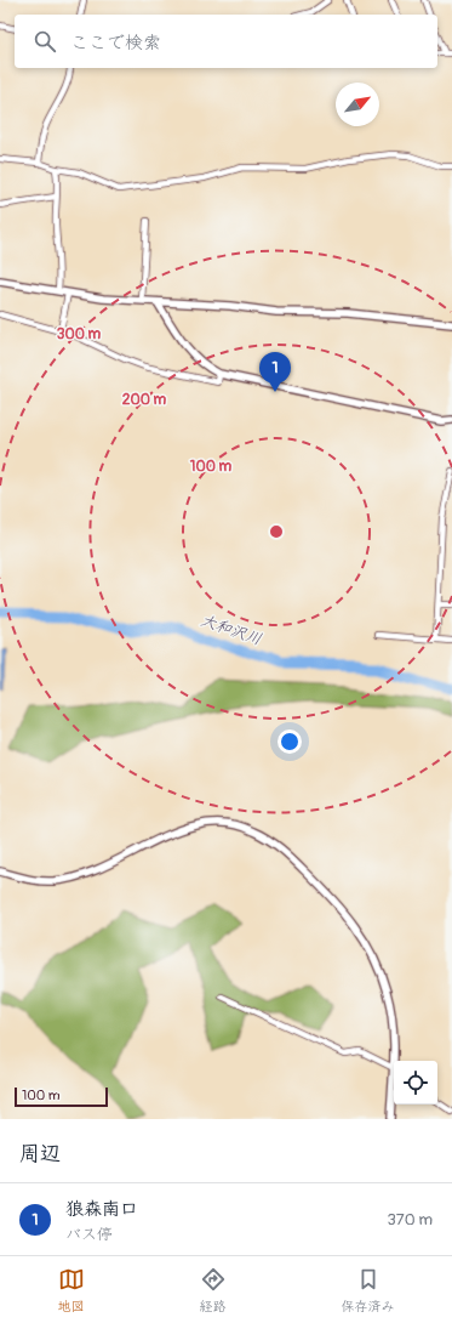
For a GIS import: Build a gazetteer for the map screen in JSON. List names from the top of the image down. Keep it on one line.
{"water":["大和沢川"],"scale_bar":"100 m","north":"top right","page":{"search":"ここで検索","pins":"1","scale":"100 m","heading":"周辺","list":[{"mark":"1","name":"狼森南口","note":"バス停","value":"370 m"}],"nav":["地図","経路","保存済み"]},"rings":["300 m","200 m","100 m"]}
